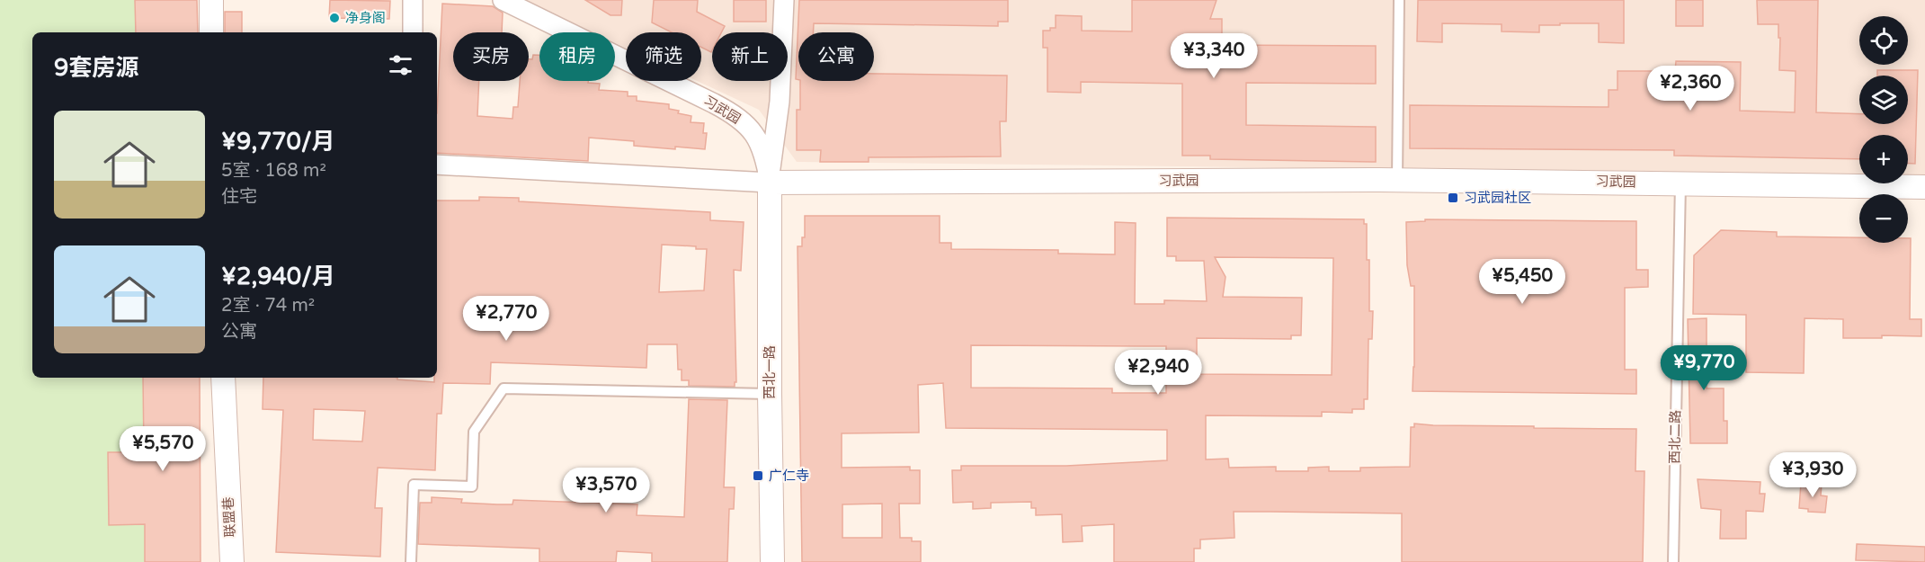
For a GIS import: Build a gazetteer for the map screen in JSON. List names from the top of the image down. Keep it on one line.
{"streets":{"street":["习武园","西北一路","联盟巷"],"lane":["西北二路"]},"crossings":[["习武园","西北一路"],["习武园","西北二路"]],"places":{"other":["净身阁"],"transit":["习武园社区","广仁寺"]},"page":{"map_buttons":["+","−"],"chip":["买房","租房","筛选","新上","公寓"],"heading":"9套房源","price":["¥3,340","¥2,360","¥5,450","¥2,770","¥9,770","¥2,940","¥5,570","¥3,930","¥3,570"],"list":[{"name":"¥9,770/月","note":"5室 · 168 m² · 住宅"},{"name":"¥2,940/月","note":"2室 · 74 m² · 公寓"}]}}
